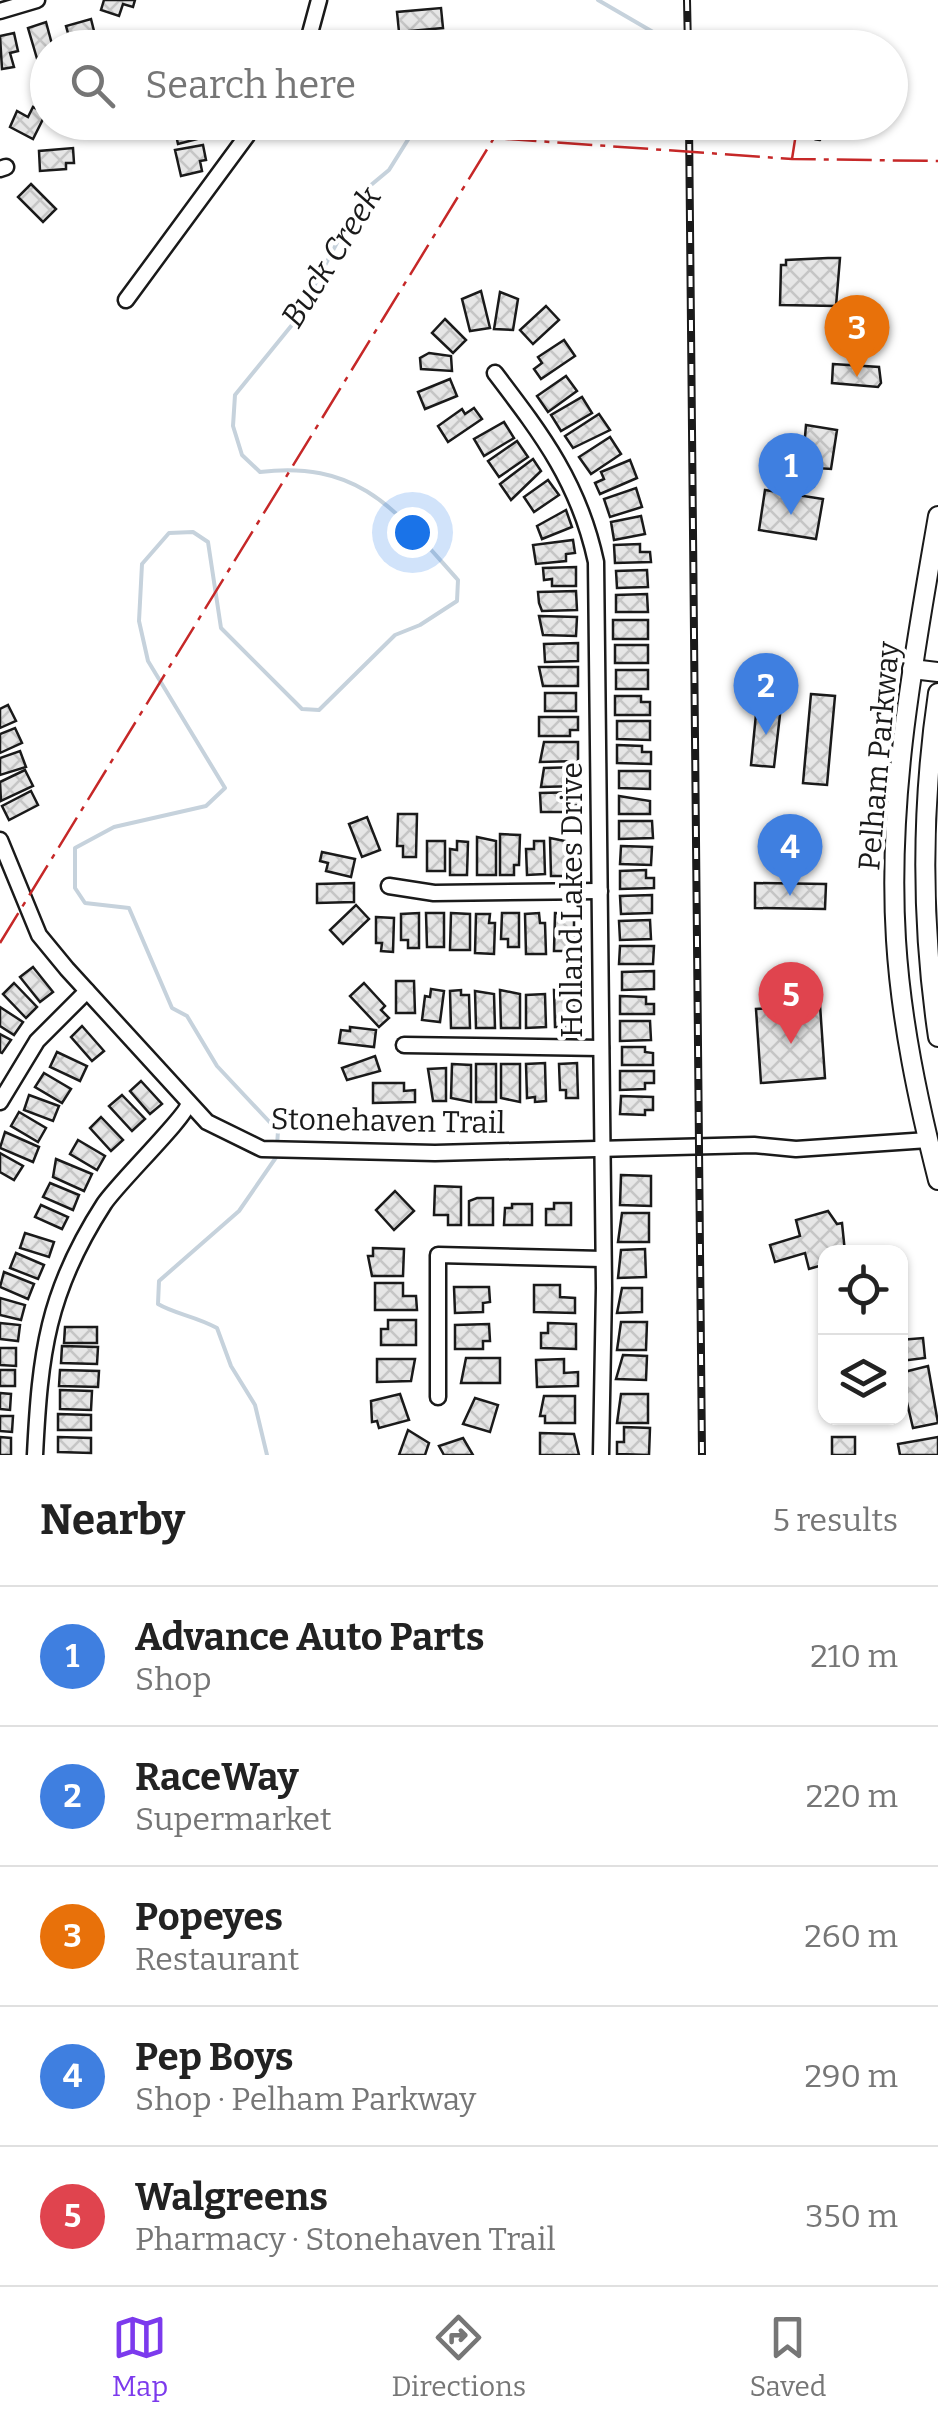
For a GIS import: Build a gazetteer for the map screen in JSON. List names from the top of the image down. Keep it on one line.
{"streets":{"main road":["Pelham Parkway"],"street":["Holland Lakes Drive","Stonehaven Trail"]},"crossings":[["Pelham Parkway","Stonehaven Trail"],["Holland Lakes Drive","Stonehaven Trail"]],"water":["Buck Creek"],"page":{"search":"Search here","pins":["3","1","2","4","5"],"heading":["Nearby","5 results"],"list":[{"mark":"1","name":"Advance Auto Parts","note":"Shop","value":"210 m"},{"mark":"2","name":"RaceWay","note":"Supermarket","value":"220 m"},{"mark":"3","name":"Popeyes","note":"Restaurant","value":"260 m"},{"mark":"4","name":"Pep Boys","note":"Shop · Pelham Parkway","value":"290 m"},{"mark":"5","name":"Walgreens","note":"Pharmacy · Stonehaven Trail","value":"350 m"}],"nav":["Map","Directions","Saved"]}}
